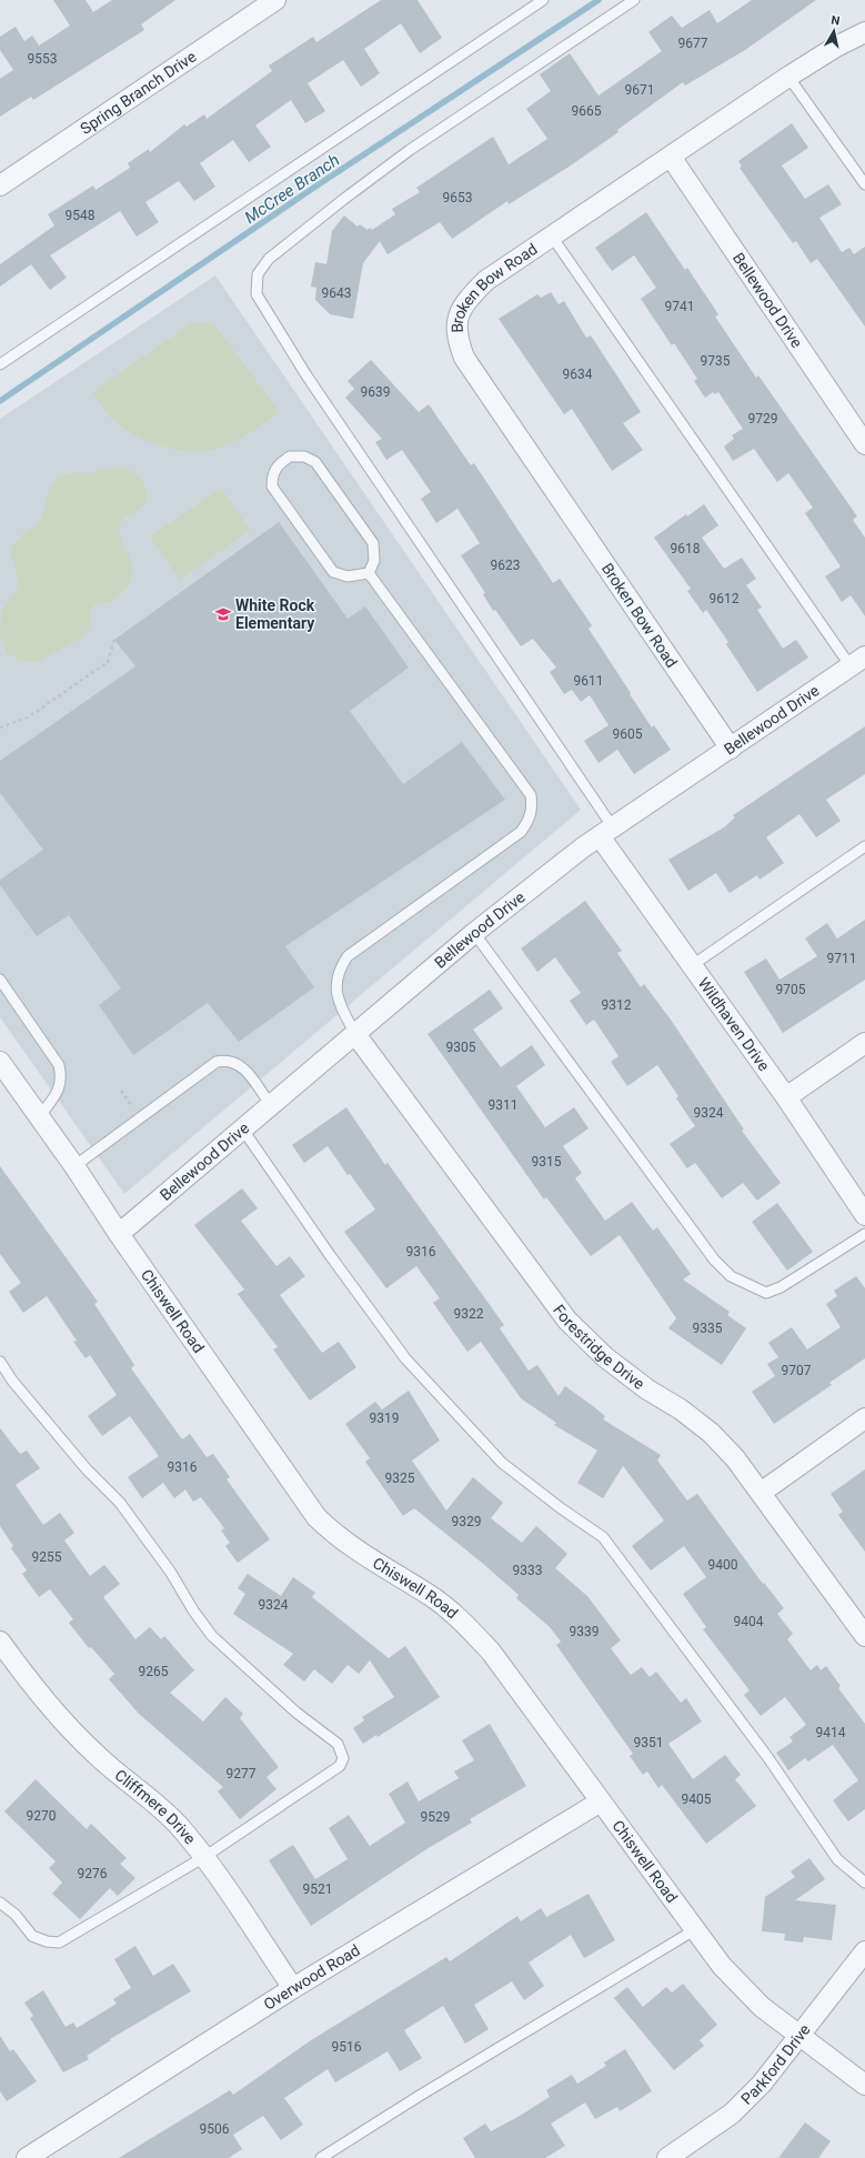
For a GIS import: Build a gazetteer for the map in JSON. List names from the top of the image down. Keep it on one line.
{"streets":{"street":["Spring Branch Drive","Broken Bow Road","Bellewood Drive","Wildhaven Drive","Chiswell Road","Forestridge Drive","Cliffmere Drive","Overwood Road","Parkford Drive"]},"crossings":[["Broken Bow Road","Bellewood Drive"],["Bellewood Drive","Wildhaven Drive"],["Bellewood Drive","Chiswell Road"],["Bellewood Drive","Forestridge Drive"],["Chiswell Road","Overwood Road"],["Chiswell Road","Parkford Drive"],["Cliffmere Drive","Overwood Road"]],"water":["McCree Branch"],"places":{"school or university":["White Rock Elementary"]},"house_numbers":["9677","9553","9671","9665","9653","9548","9643","9741","9735","9634","9639","9729","9618","9623","9612","9611","9605","9711","9705","9312","9305","9311","9324","9315","9316","9322","9335","9707","9319","9316","9325","9329","9255","9400","9333","9324","9404","9339","9265","9414","9351","9277","9405","9270","9529","9276","9521","9516","9506"],"north":"top"}
